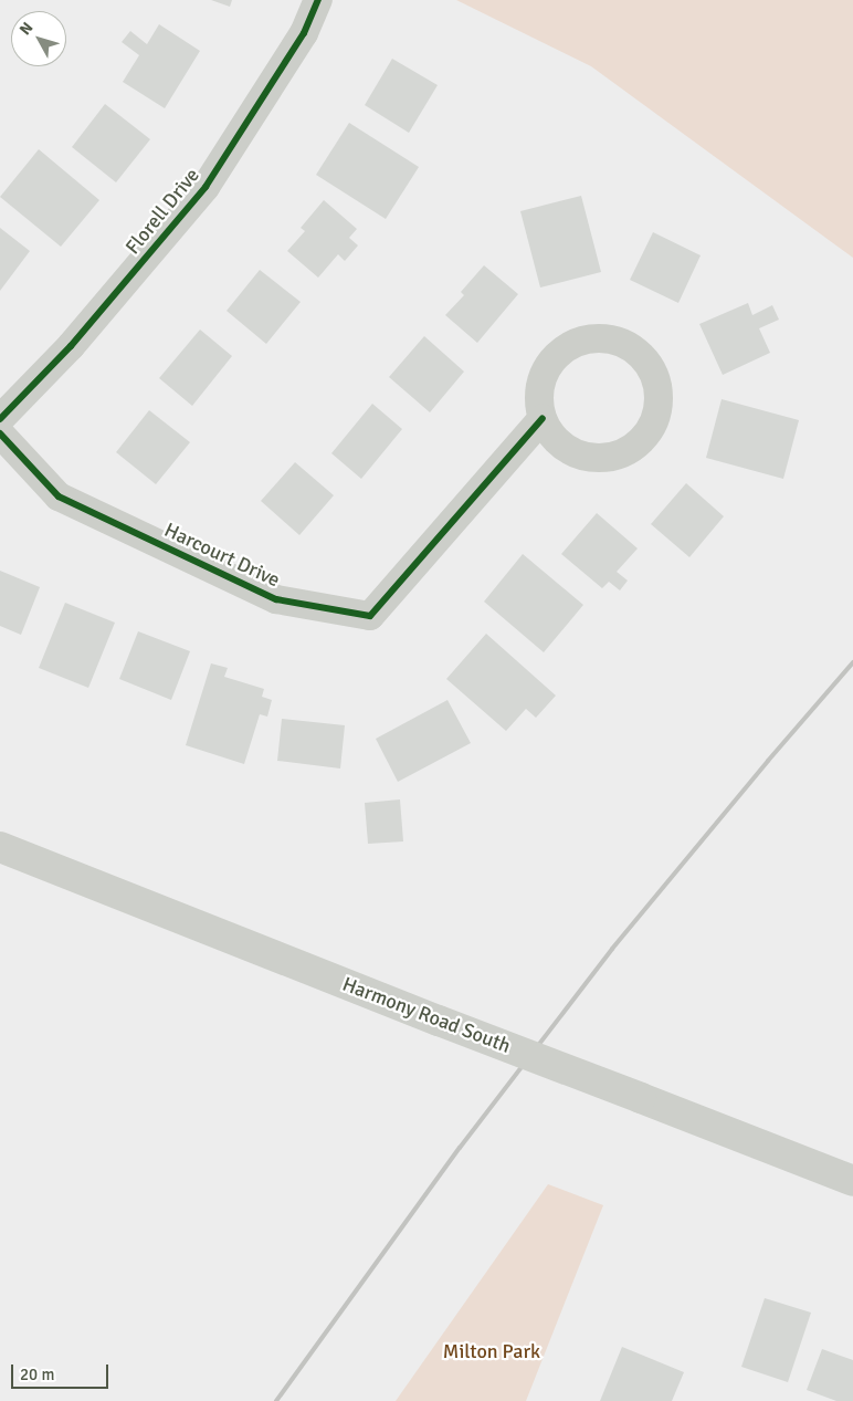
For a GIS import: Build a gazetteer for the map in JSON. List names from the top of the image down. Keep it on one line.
{"streets":{"main road":["Harmony Road South"],"street":["Florell Drive","Harcourt Drive"]},"parks":["Milton Park"],"scale_bar":"20 m","north":"top left"}
